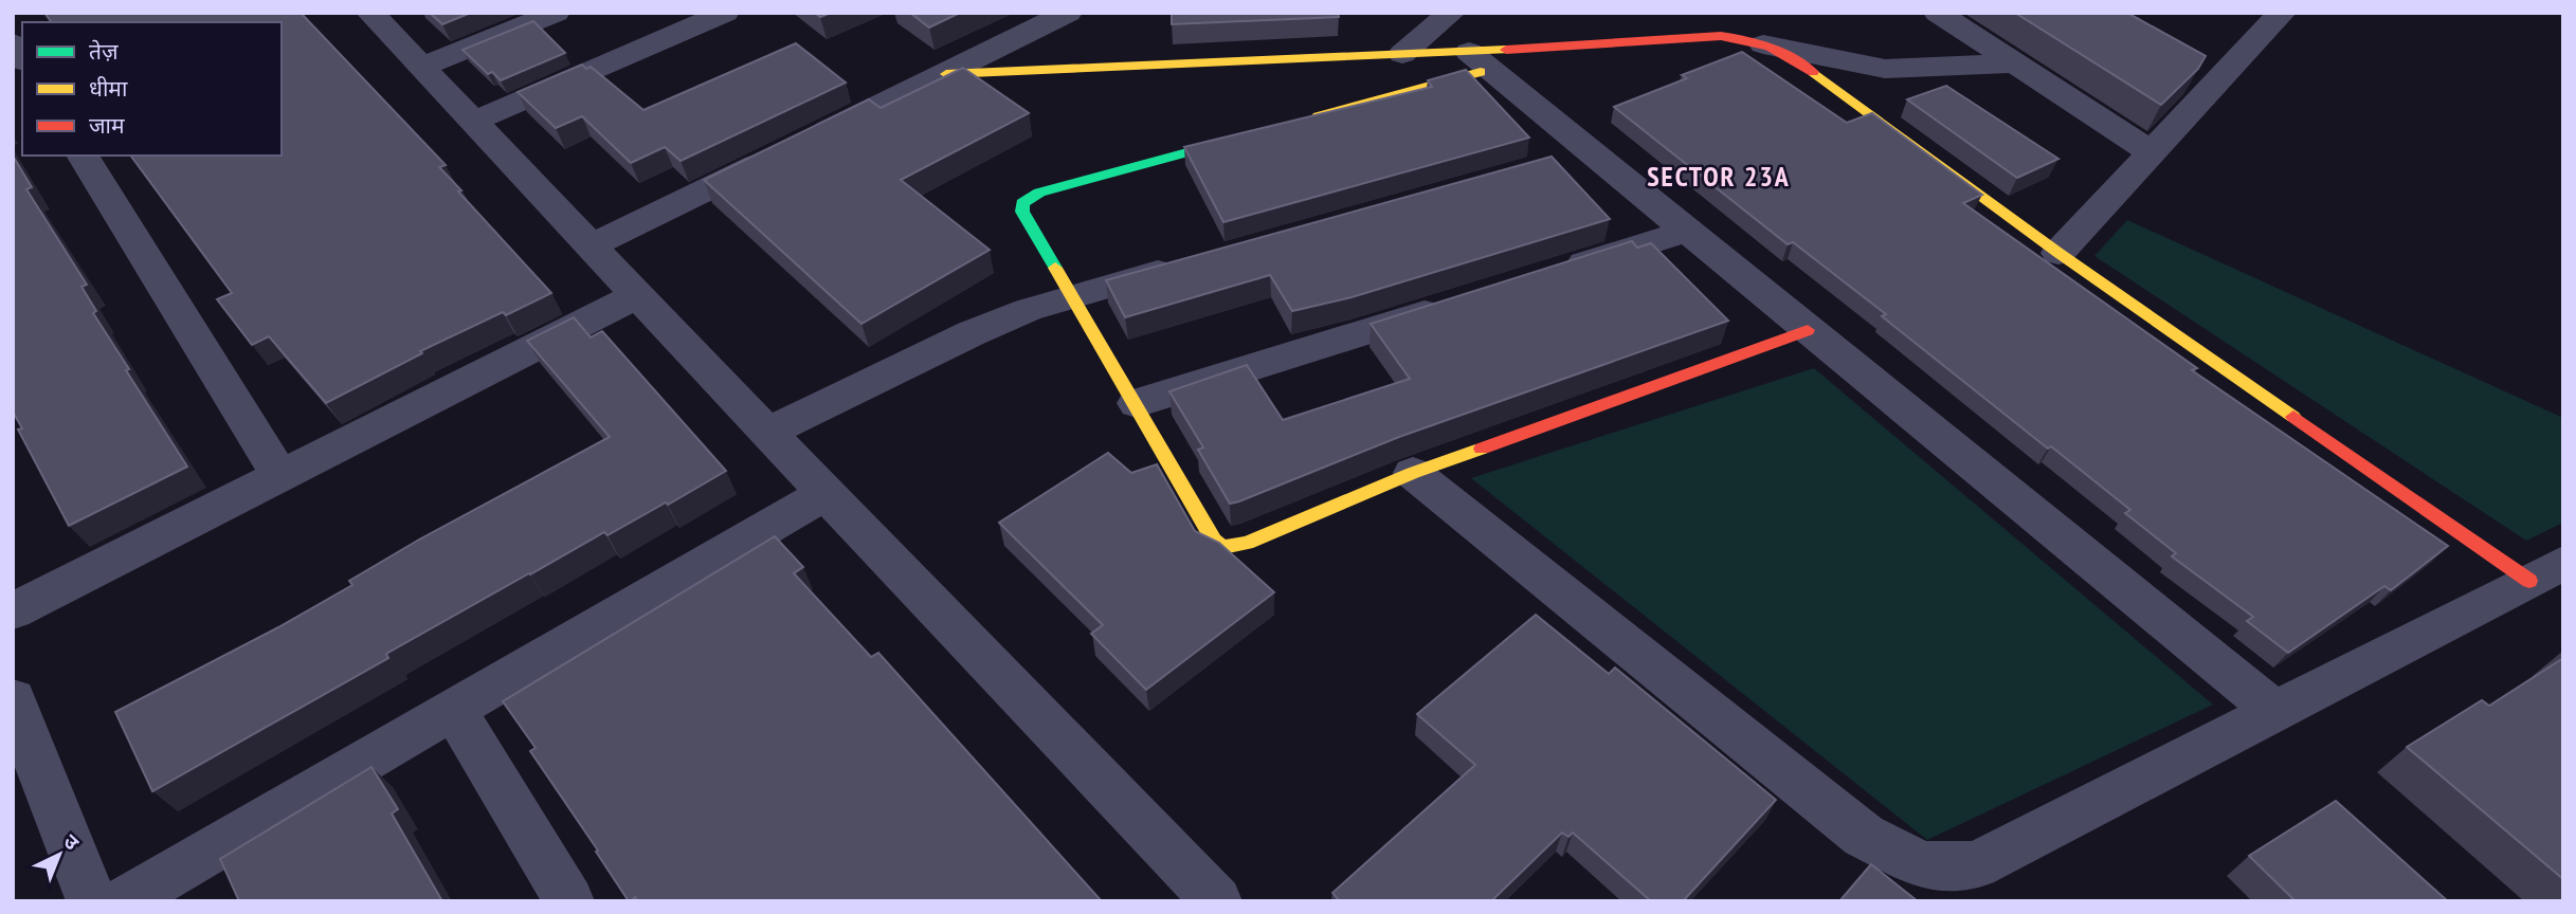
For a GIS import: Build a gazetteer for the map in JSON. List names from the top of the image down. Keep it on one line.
{"districts":["SECTOR 23A"],"legend":["तेज़","धीमा","जाम"],"north":"top right"}
